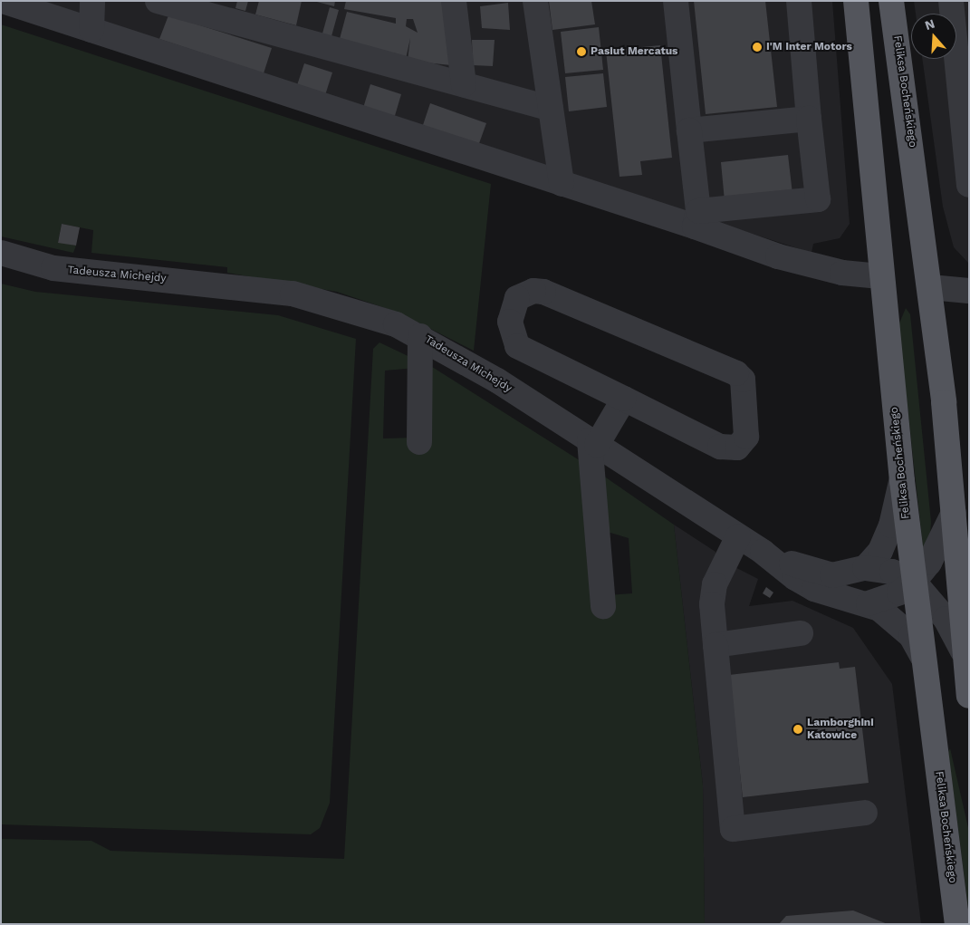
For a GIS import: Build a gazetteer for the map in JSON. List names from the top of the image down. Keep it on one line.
{"streets":{"main road":["Feliksa Bocheńskiego"],"street":["Tadeusza Michejdy"]},"crossings":[["Feliksa Bocheńskiego","Tadeusza Michejdy"]],"places":["I'M Inter Motors","Pasiut Mercatus","Lamborghini Katowice"],"north":"top"}
